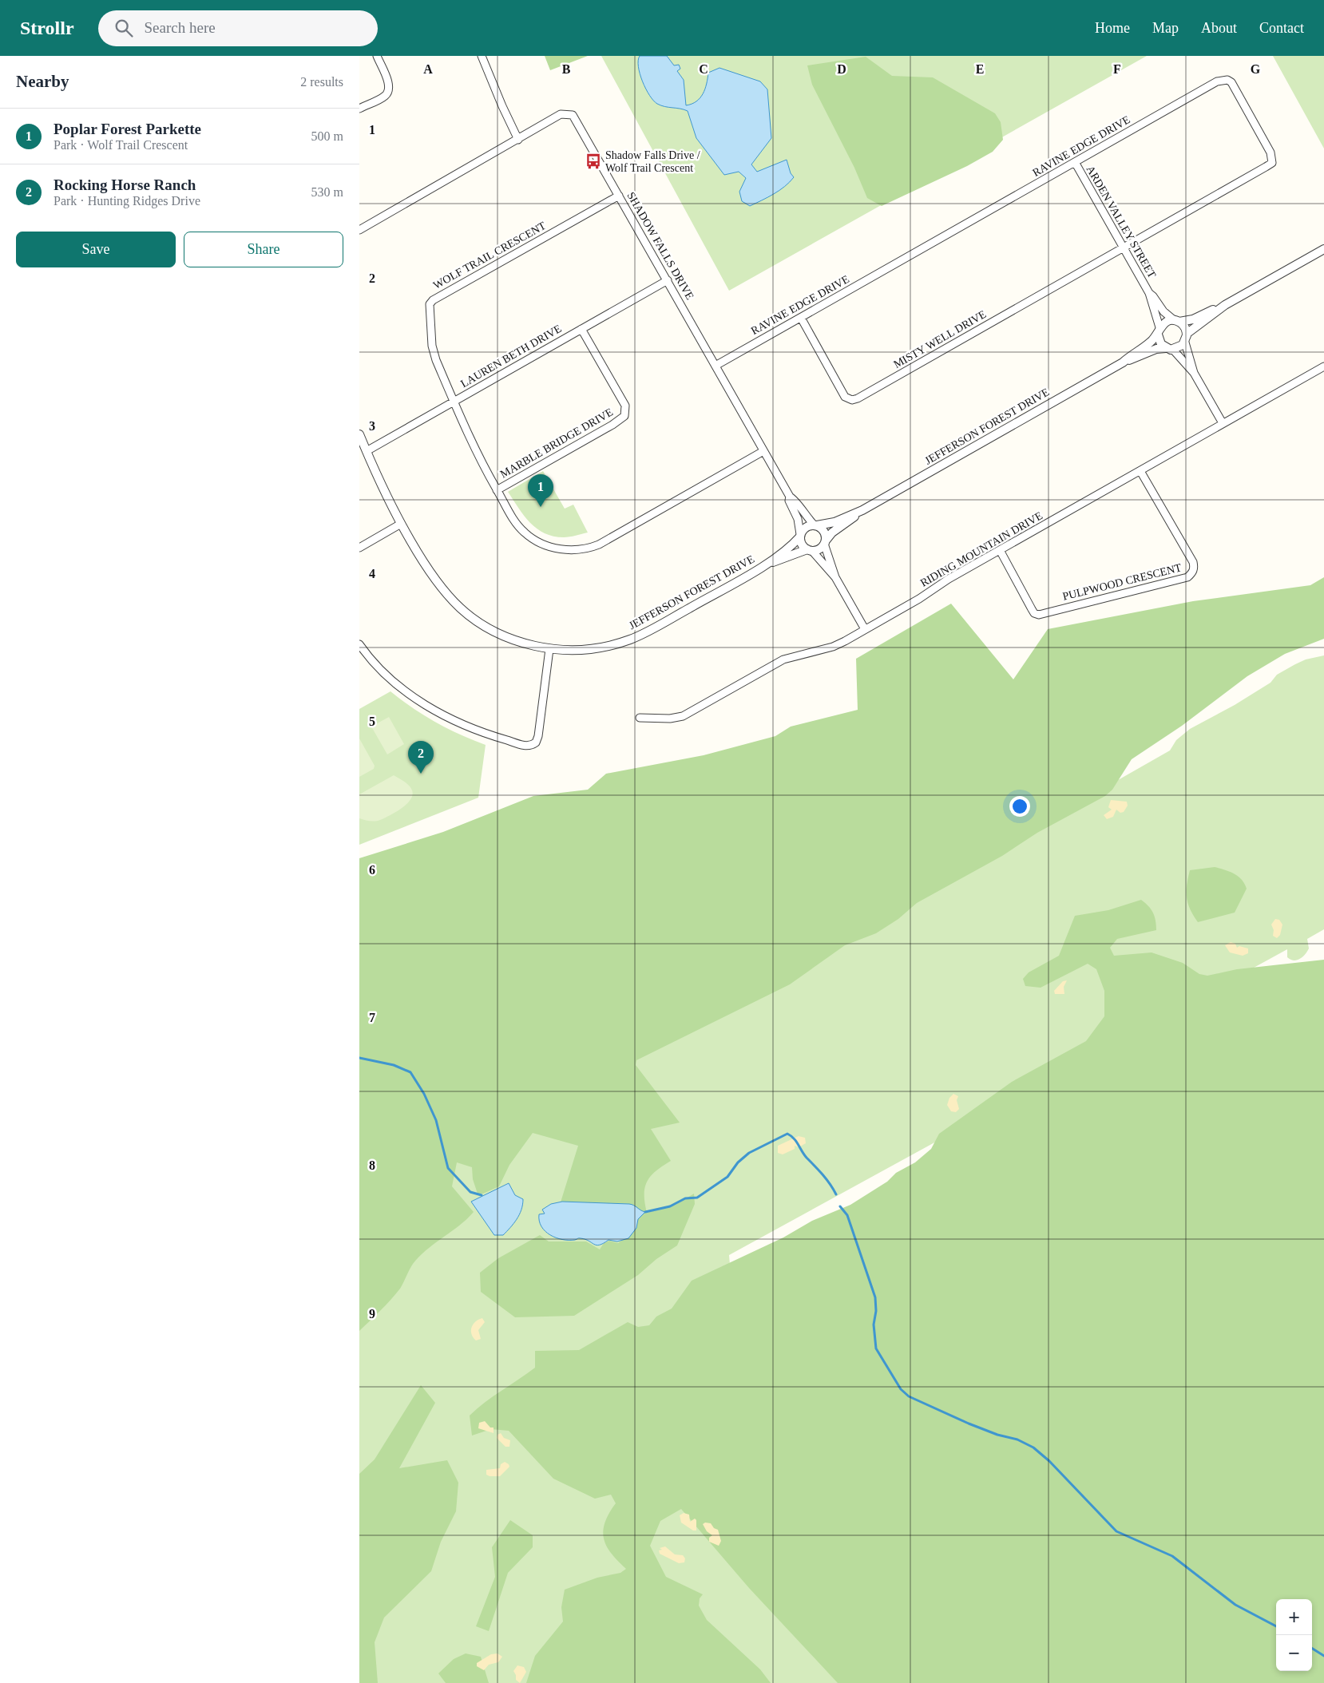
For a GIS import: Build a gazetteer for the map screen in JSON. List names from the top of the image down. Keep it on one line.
{"streets":{"street":["RAVINE EDGE DRIVE","ARDEN VALLEY STREET","SHADOW FALLS DRIVE","WOLF TRAIL CRESCENT","MISTY WELL DRIVE","LAUREN BETH DRIVE","JEFFERSON FOREST DRIVE","MARBLE BRIDGE DRIVE","RIDING MOUNTAIN DRIVE","PULPWOOD CRESCENT"]},"crossings":[["RAVINE EDGE DRIVE","ARDEN VALLEY STREET"],["RAVINE EDGE DRIVE","SHADOW FALLS DRIVE"],["RAVINE EDGE DRIVE","MISTY WELL DRIVE"],["ARDEN VALLEY STREET","MISTY WELL DRIVE"],["ARDEN VALLEY STREET","JEFFERSON FOREST DRIVE"],["SHADOW FALLS DRIVE","WOLF TRAIL CRESCENT"],["SHADOW FALLS DRIVE","LAUREN BETH DRIVE"],["SHADOW FALLS DRIVE","JEFFERSON FOREST DRIVE"],["WOLF TRAIL CRESCENT","LAUREN BETH DRIVE"],["WOLF TRAIL CRESCENT","MARBLE BRIDGE DRIVE"],["LAUREN BETH DRIVE","JEFFERSON FOREST DRIVE"],["LAUREN BETH DRIVE","MARBLE BRIDGE DRIVE"],["RIDING MOUNTAIN DRIVE","PULPWOOD CRESCENT"]],"places":{"bus stop":["Shadow Falls Drive / Wolf Trail Crescent"]},"page":{"header":"Strollr","search":"Search here","nav":["Home","Map","About","Contact"],"heading":["Nearby","2 results"],"list":[{"mark":"1","name":"Poplar Forest Parkette","note":"Park · Wolf Trail Crescent","value":"500 m"},{"mark":"2","name":"Rocking Horse Ranch","note":"Park · Hunting Ridges Drive","value":"530 m"}],"buttons":["Save","Share"],"pins":["1","2"],"map_buttons":["+","−"]},"grid":{"columns":["A","B","C","D","E","F","G"],"rows":["1","2","3","4","5","6","7","8","9"]}}
